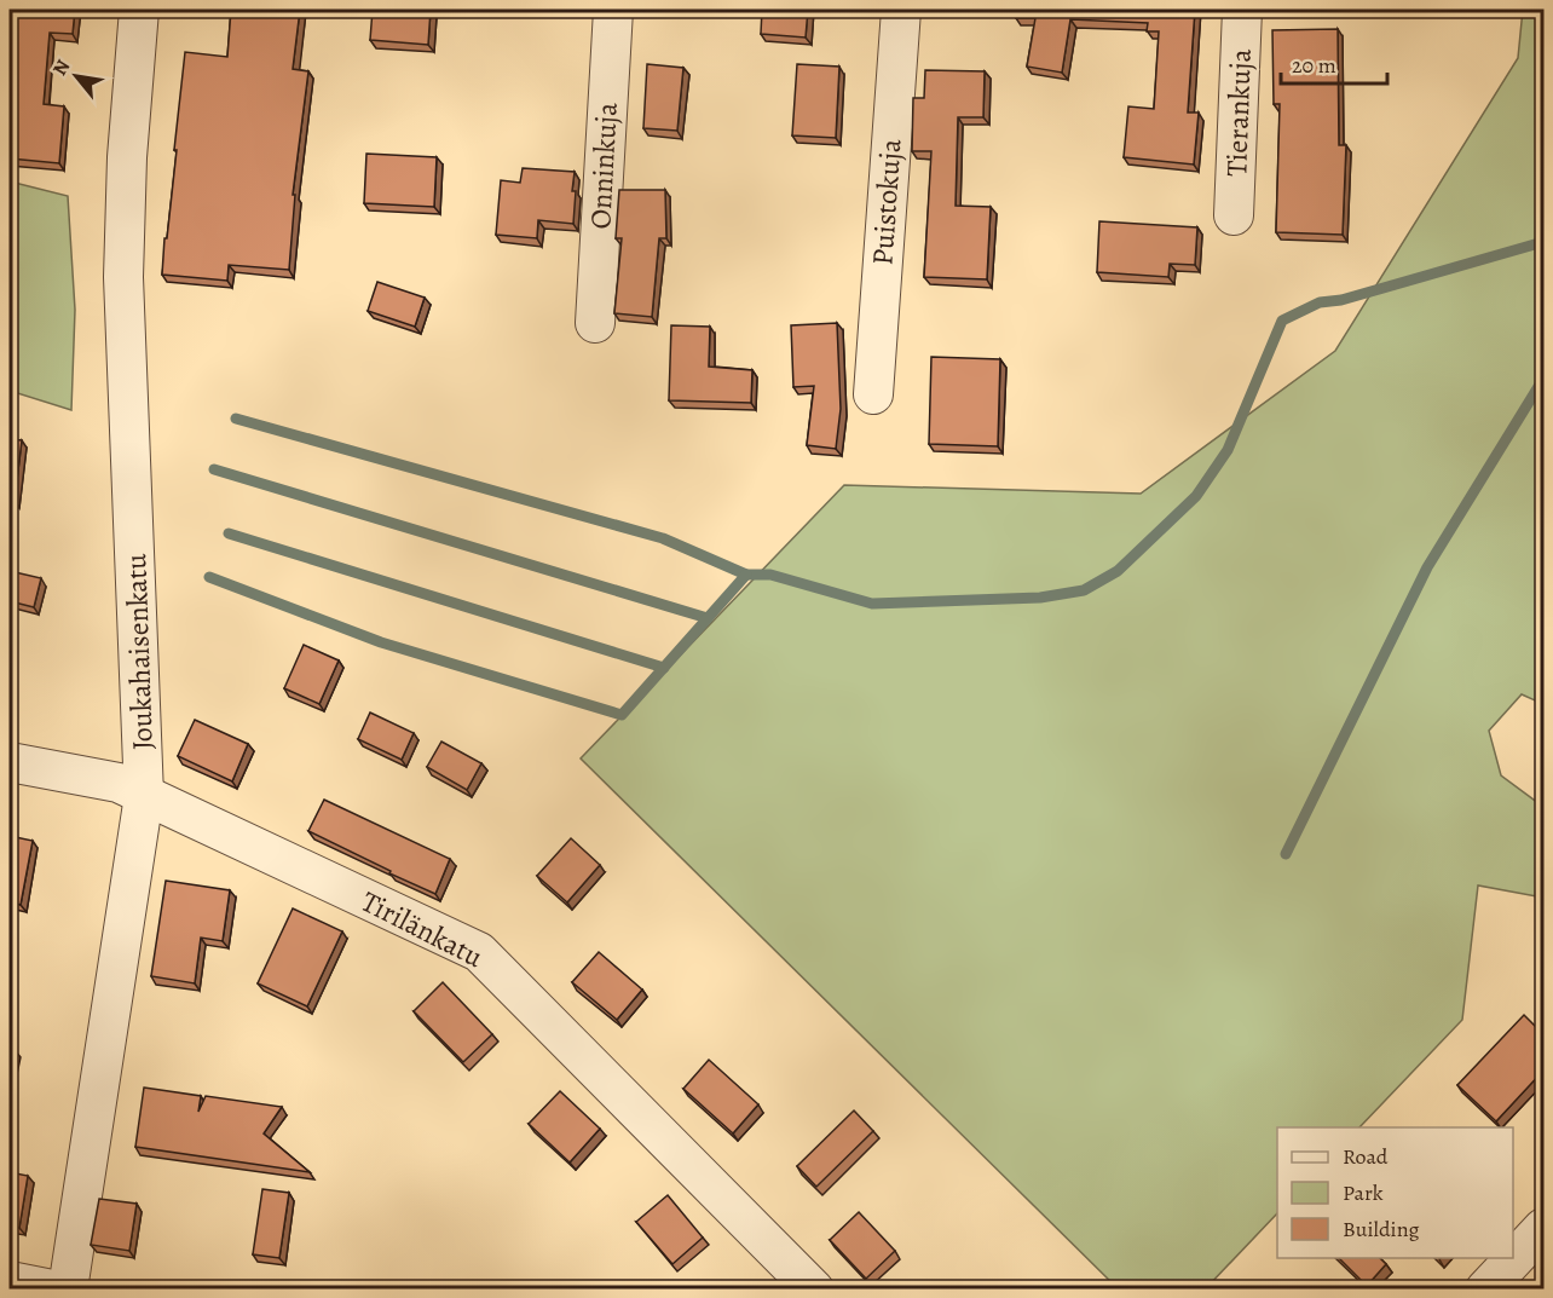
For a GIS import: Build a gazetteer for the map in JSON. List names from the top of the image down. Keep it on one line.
{"streets":{"street":["Tierankuja","Onninkuja","Puistokuja","Joukahaisenkatu","Tirilänkatu"]},"crossings":[["Joukahaisenkatu","Tirilänkatu"]],"legend":["Road","Park","Building"],"scale_bar":"20 m","north":"top left"}
